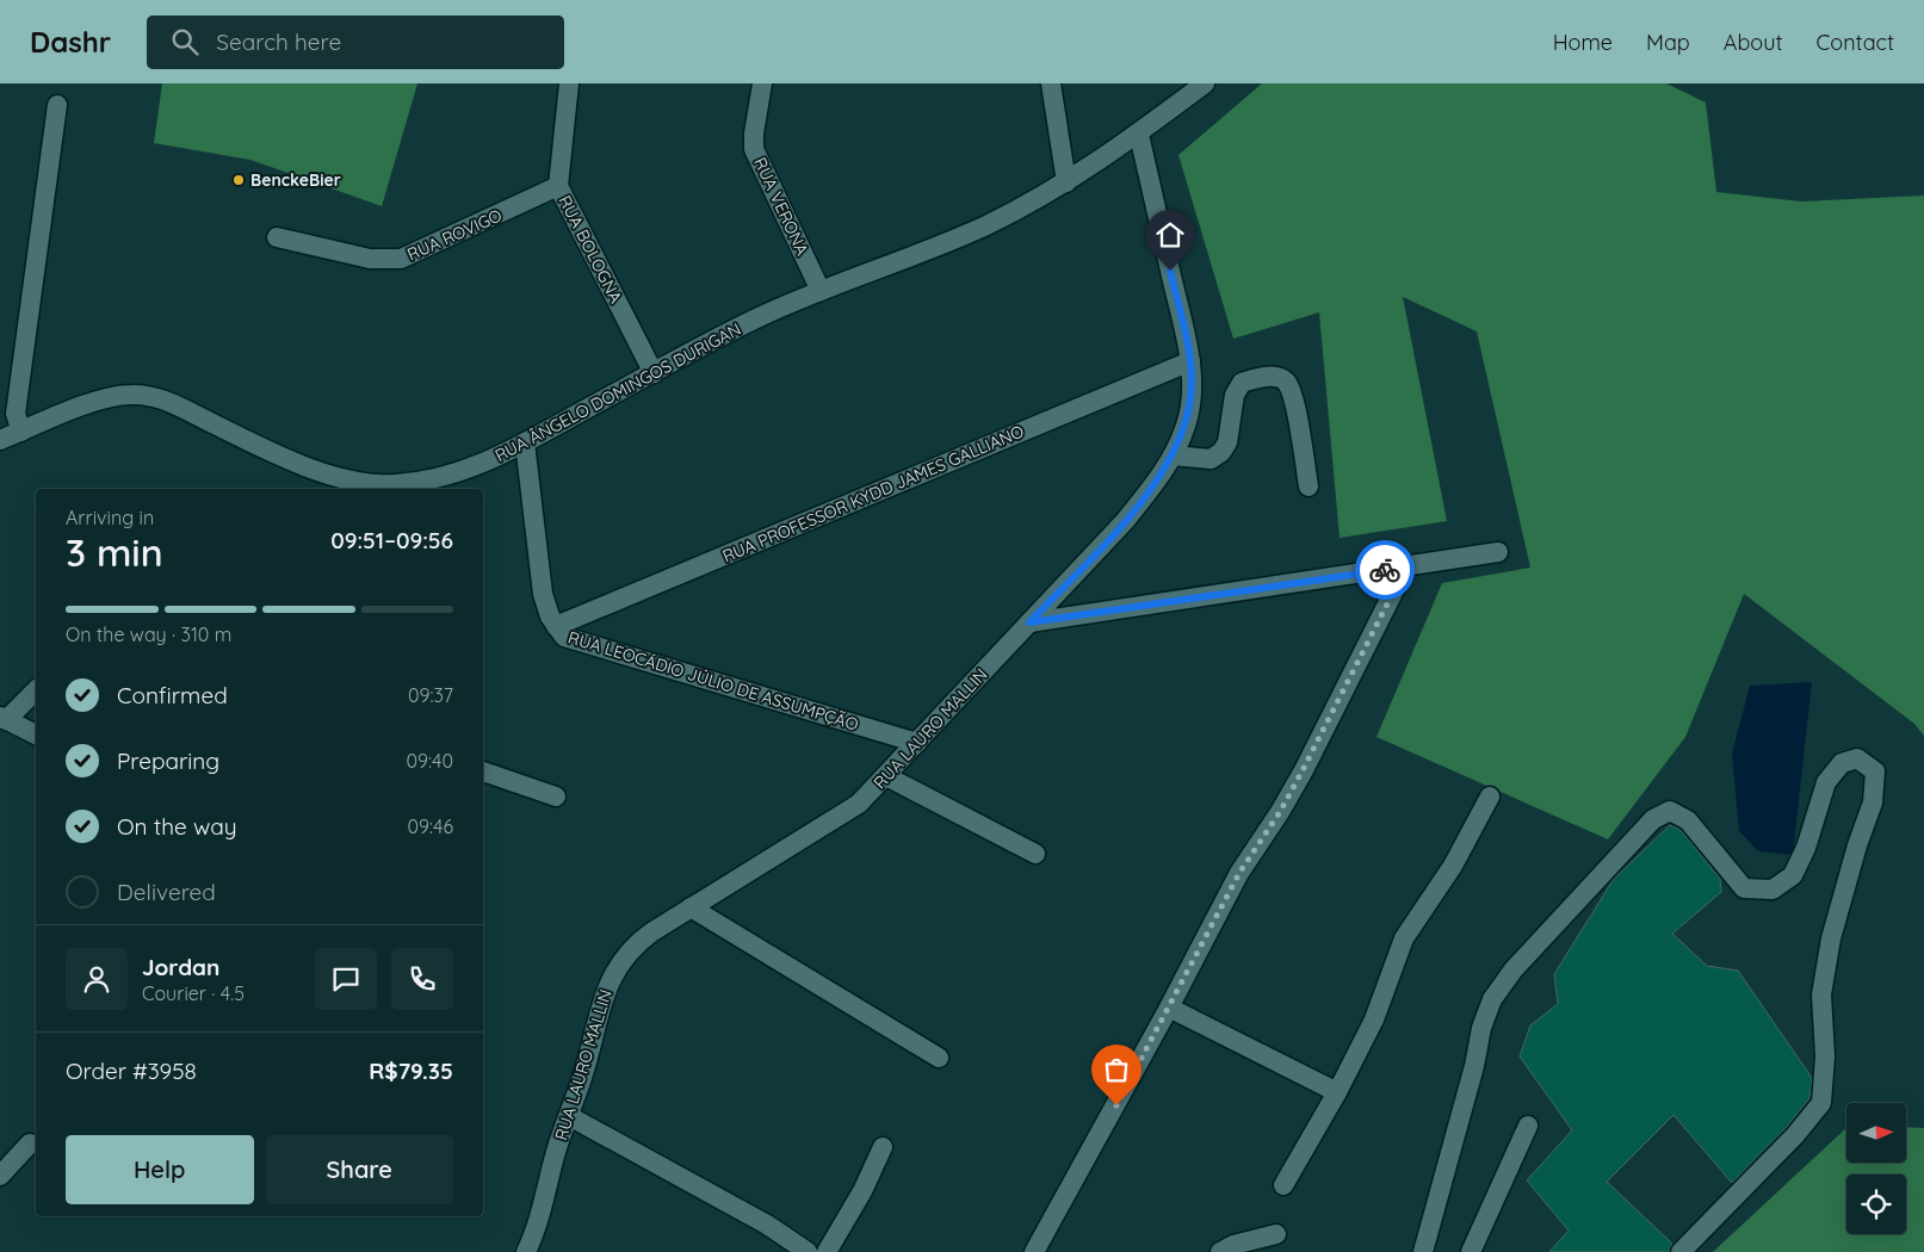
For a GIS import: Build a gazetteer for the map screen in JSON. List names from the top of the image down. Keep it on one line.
{"streets":{"street":["RUA VERONA","RUA ROVIGO","RUA BOLOGNA","RUA ÂNGELO DOMINGOS DURIGAN","RUA PROFESSOR KYDD JAMES GALLIANO","RUA LEOCÁDIO JÚLIO DE ASSUMPÇÃO","RUA LAURO MALLIN"]},"crossings":[["RUA VERONA","RUA ÂNGELO DOMINGOS DURIGAN"],["RUA ROVIGO","RUA BOLOGNA"],["RUA BOLOGNA","RUA ÂNGELO DOMINGOS DURIGAN"],["RUA ÂNGELO DOMINGOS DURIGAN","RUA LEOCÁDIO JÚLIO DE ASSUMPÇÃO"],["RUA ÂNGELO DOMINGOS DURIGAN","RUA LAURO MALLIN"],["RUA PROFESSOR KYDD JAMES GALLIANO","RUA LEOCÁDIO JÚLIO DE ASSUMPÇÃO"],["RUA PROFESSOR KYDD JAMES GALLIANO","RUA LAURO MALLIN"],["RUA LEOCÁDIO JÚLIO DE ASSUMPÇÃO","RUA LAURO MALLIN"]],"places":["BenckeBier"],"north":"right","page":{"header":"Dashr","search":"Search here","nav":["Home","Map","About","Contact"],"heading":["3 min","Arriving in","09:51–09:56"],"panel":["Jordan","Courier · 4.5","Order #3958","R$79.35"],"bar":"On the way · 310 m","list":[["Confirmed","09:37"],["Preparing","09:40"],["On the way","09:46"],"Delivered"],"buttons":["Help","Share"]}}
